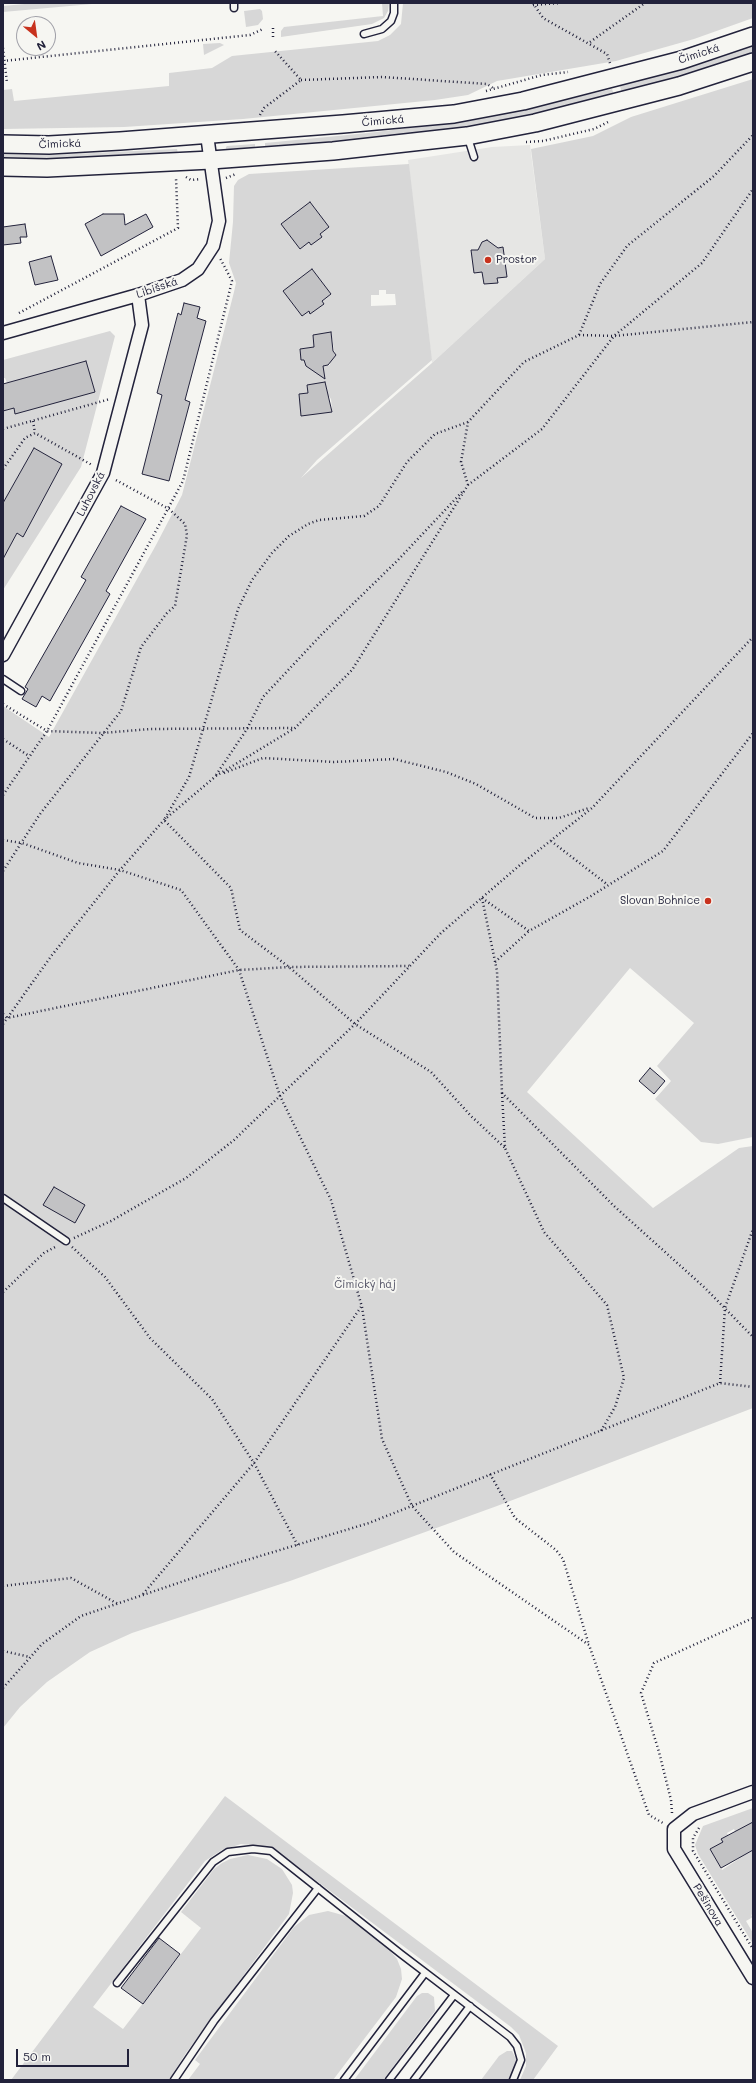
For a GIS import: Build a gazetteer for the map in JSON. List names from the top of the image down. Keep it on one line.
{"streets":{"main road":["Čimická"],"street":["Libišská","Luhovská","Pešinova"]},"crossings":[["Čimická","Libišská"],["Libišská","Luhovská"]],"parks":["Čimický háj"],"places":["Prostor","Slovan Bohnice"],"scale_bar":"50 m","north":"bottom right"}
